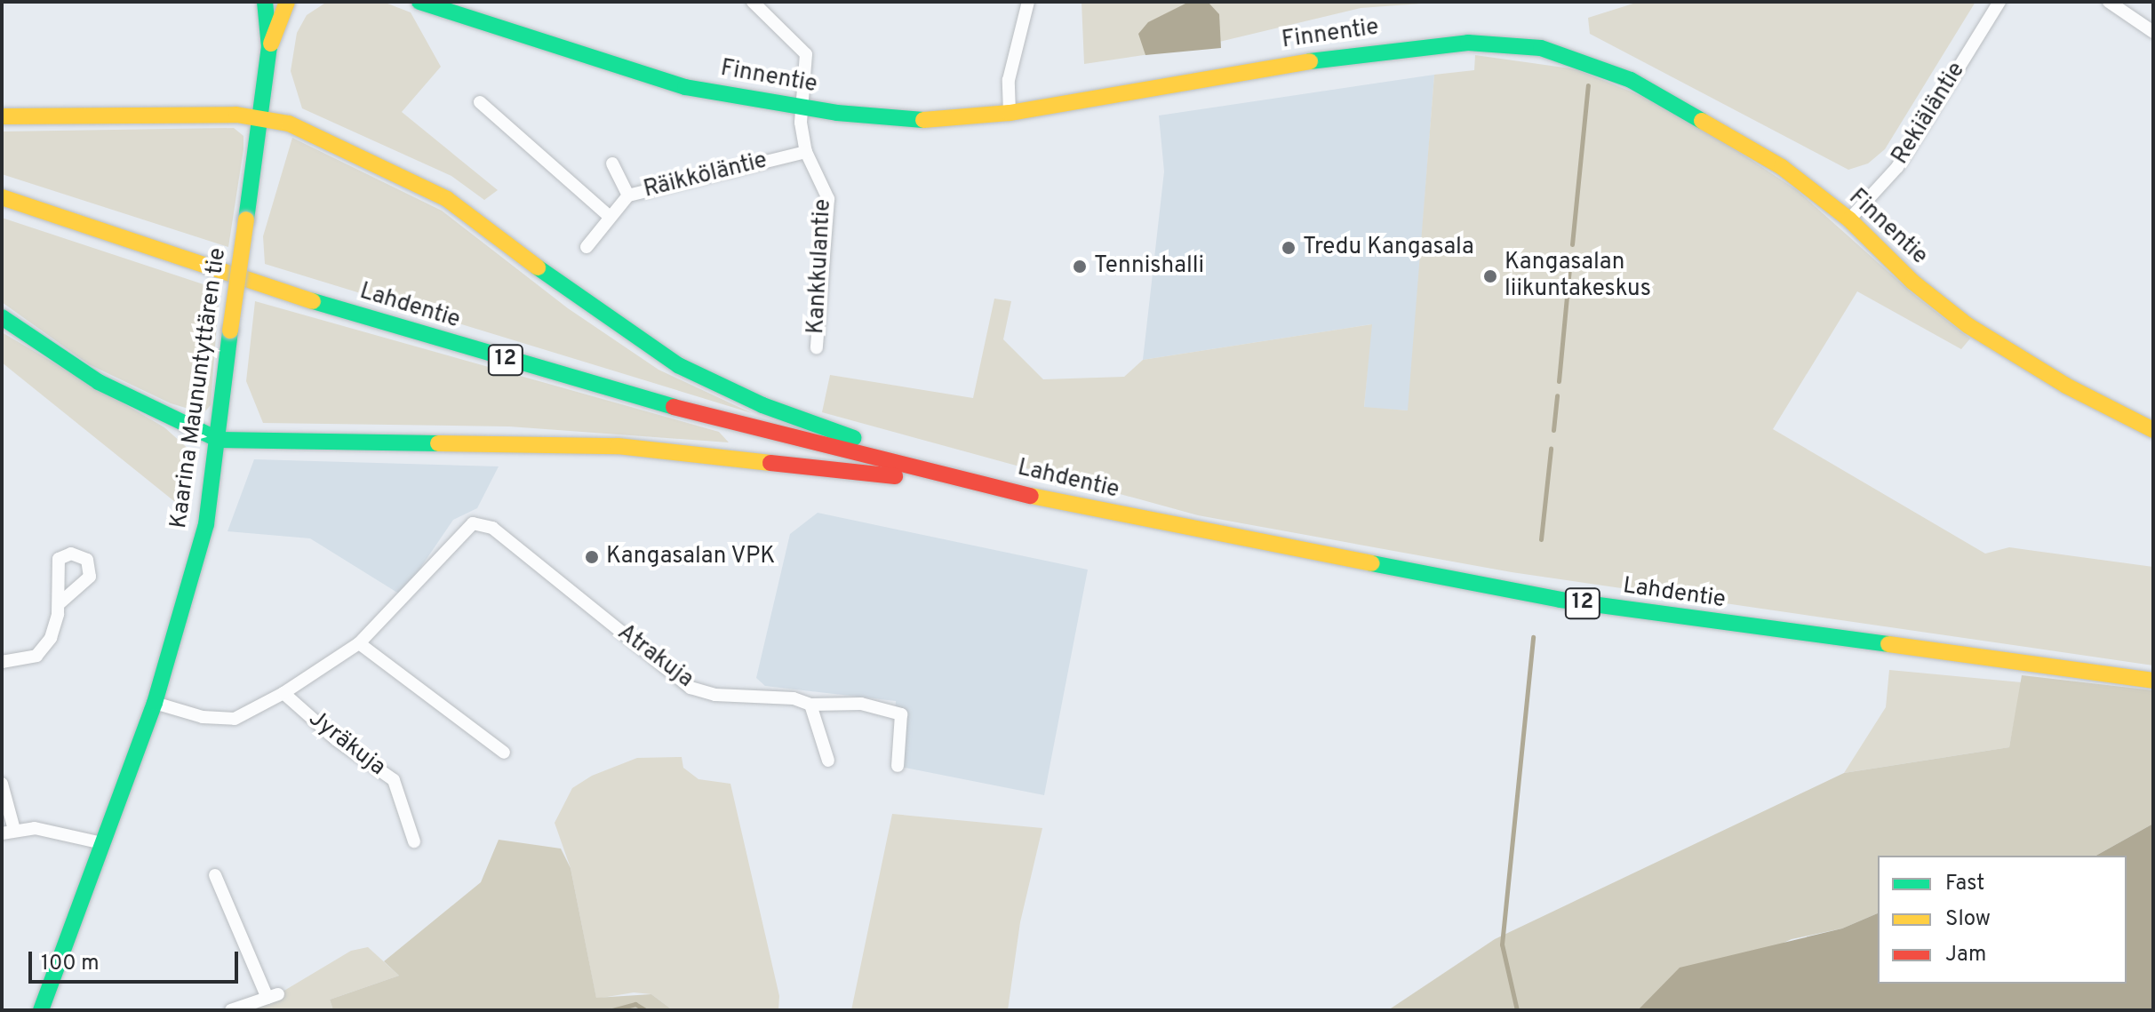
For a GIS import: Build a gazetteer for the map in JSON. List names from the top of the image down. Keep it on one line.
{"streets":{"main road":["Finnentie","Lahdentie","12","Kaarina Maununtyttären tie"],"street":["Rekiäläntie","Räikköläntie","Kankkulantie","Atrakuja","Jyräkuja"]},"crossings":[["Finnentie","Rekiäläntie"],["Finnentie","Kankkulantie"],["Räikköläntie","Kankkulantie"]],"places":["Tredu Kangasala","Tennishalli","Kangasalan liikuntakeskus","Kangasalan VPK"],"legend":["Fast","Slow","Jam"],"scale_bar":"100 m"}
